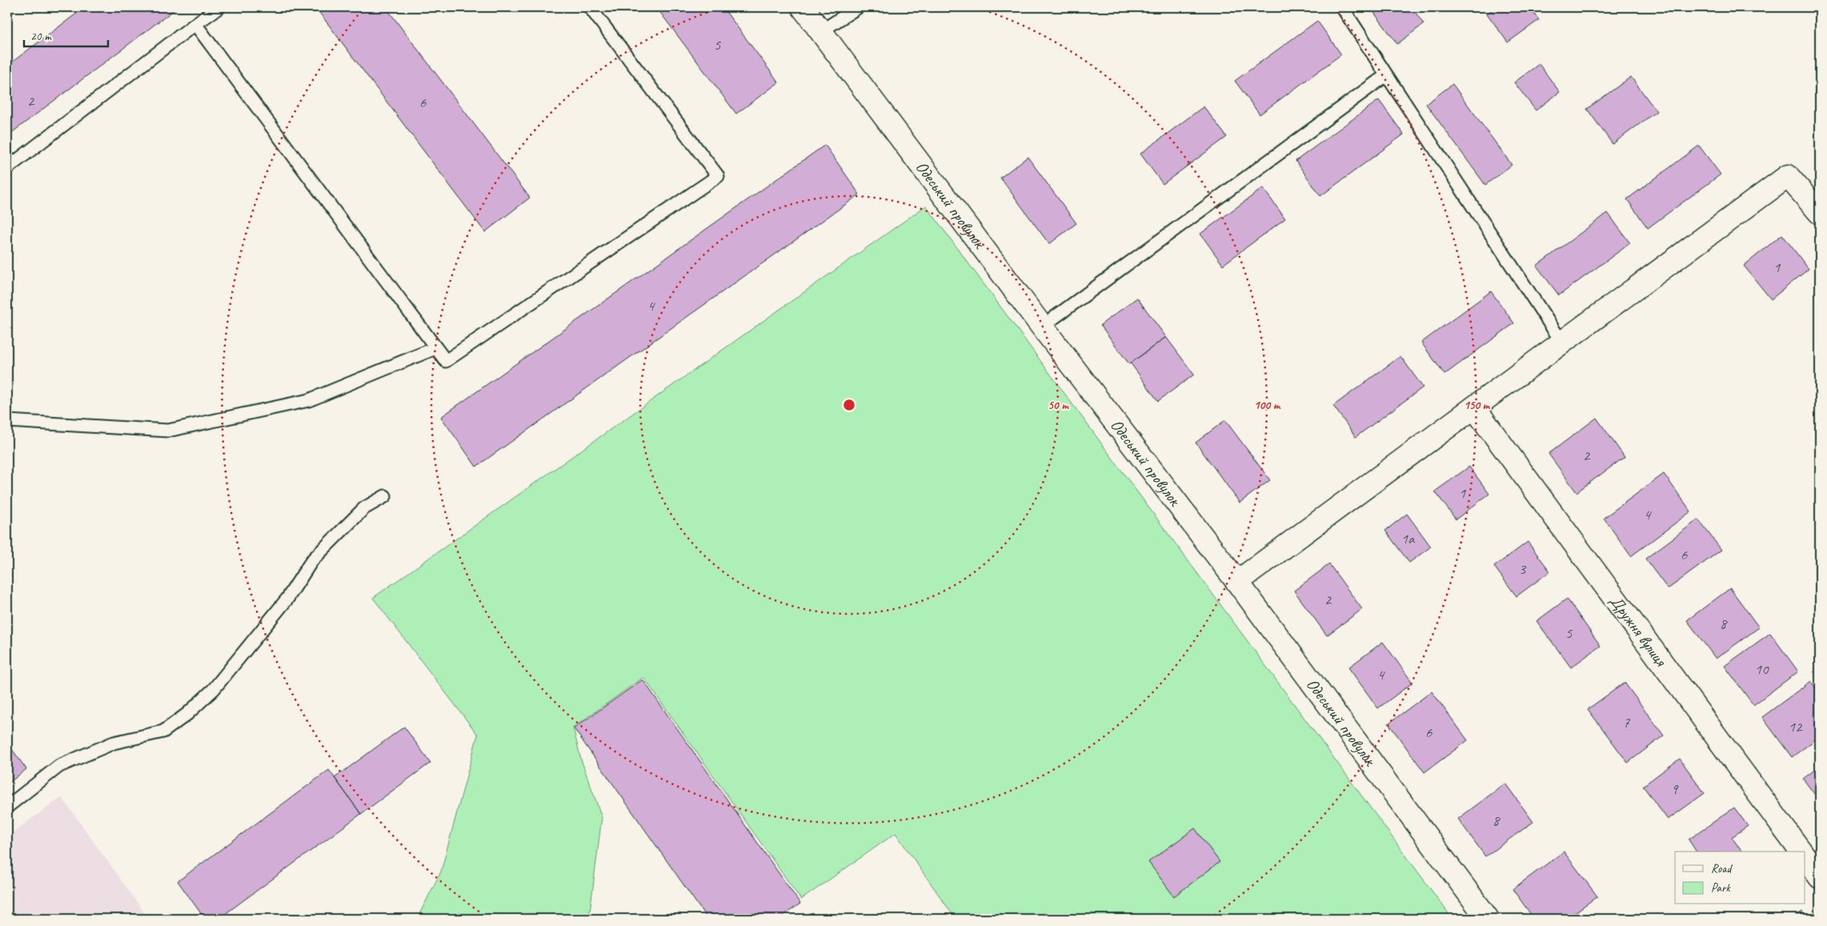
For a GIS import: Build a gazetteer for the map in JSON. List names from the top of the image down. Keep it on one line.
{"streets":{"street":["Одеський провулок","Дружня вулиця"]},"house_numbers":["5","2","6","1","4","2","1","4","1а","6","3","2","8","5","10","4","7","12","6","9","8"],"legend":["Road","Park"],"scale_bar":"20 m","rings":["50 m","100 m","150 m"]}
